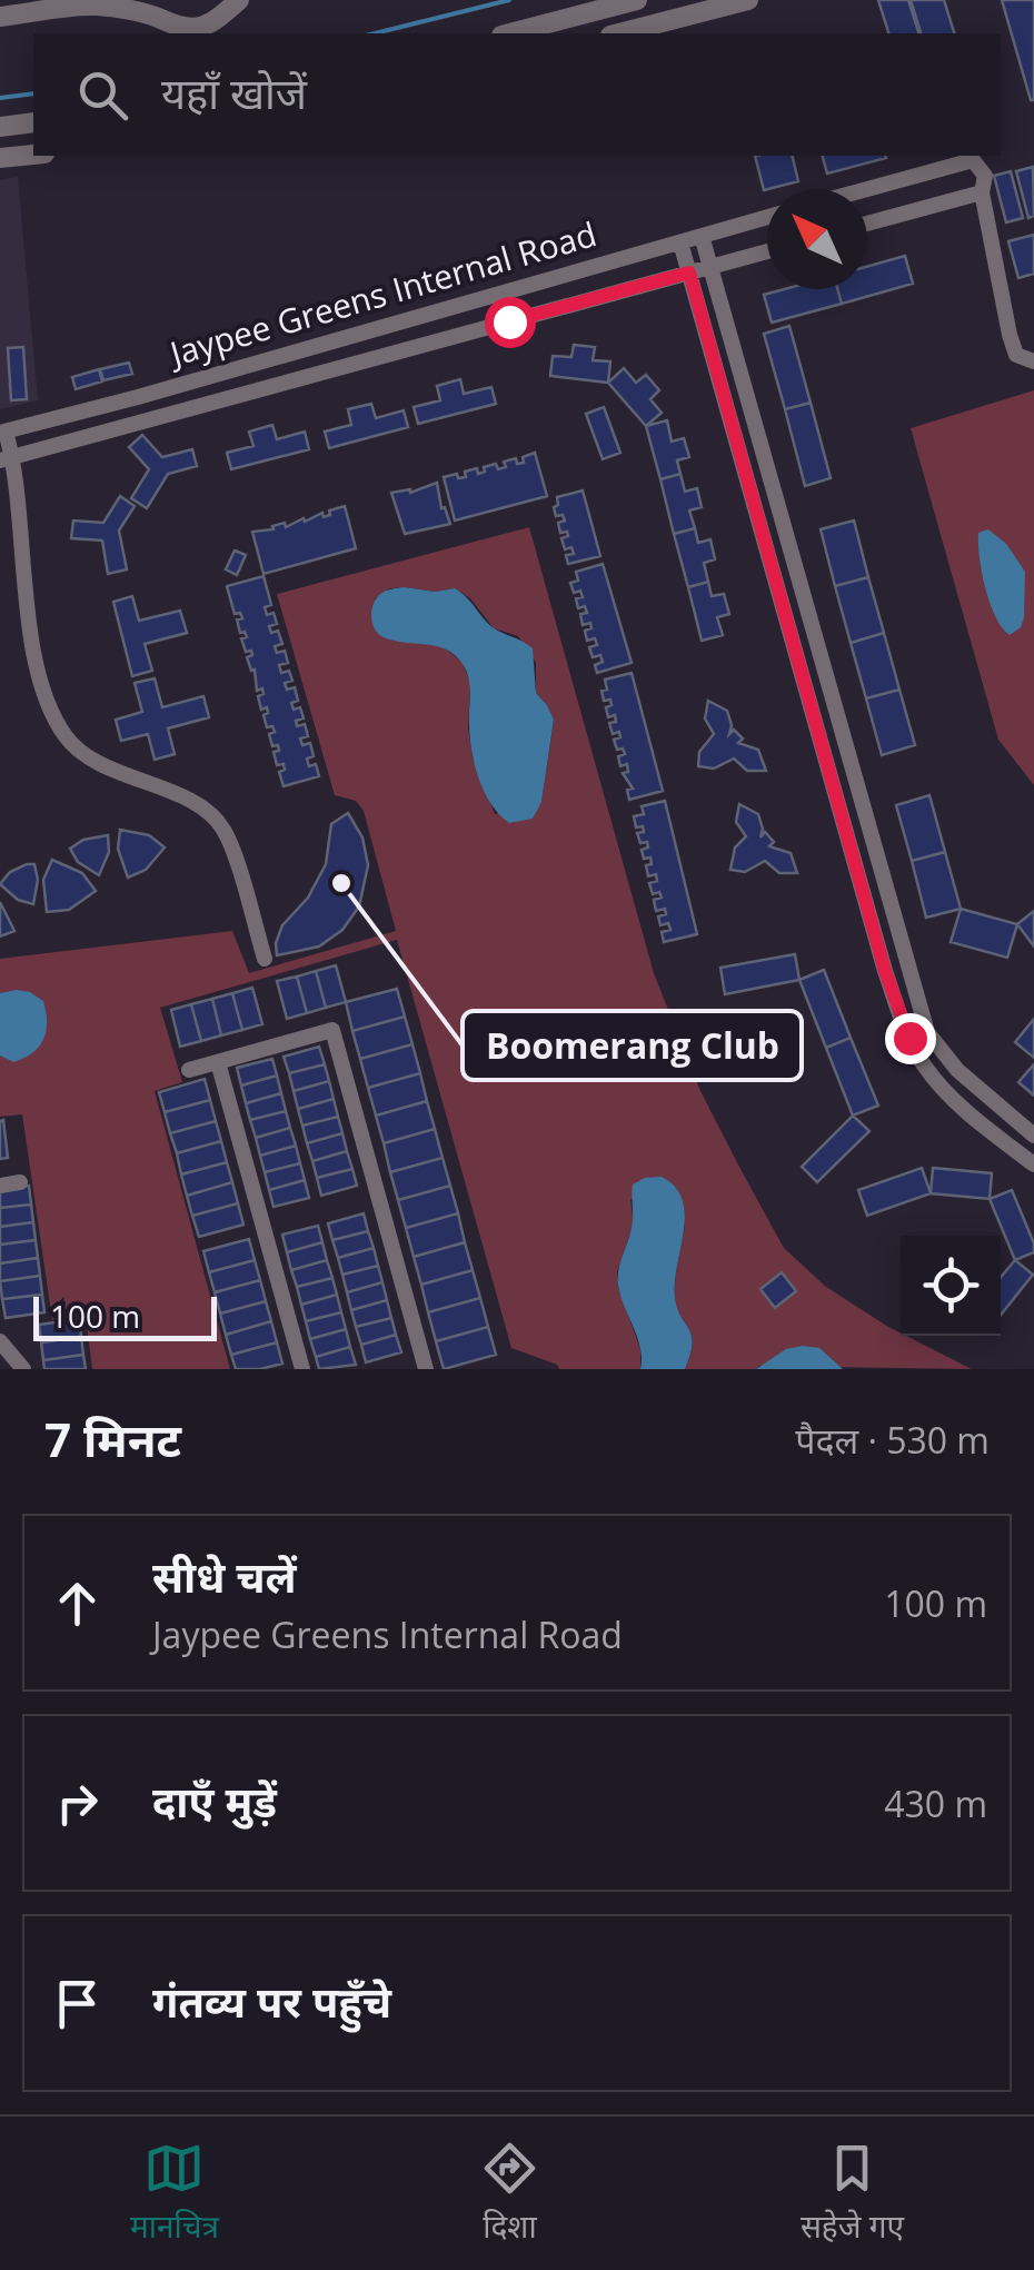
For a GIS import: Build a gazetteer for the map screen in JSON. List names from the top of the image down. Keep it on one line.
{"streets":{"street":["Jaypee Greens Internal Road"]},"places":["Boomerang Club"],"scale_bar":"100 m","north":"top left","page":{"search":"यहाँ खोजें","scale":"100 m","heading":["7 मिनट","पैदल · 530 m"],"list":[["सीधे चलें","Jaypee Greens Internal Road","100 m"],["दाएँ मुड़ें","430 m"],"गंतव्य पर पहुँचे"],"nav":["मानचित्र","दिशा","सहेजे गए"]}}
